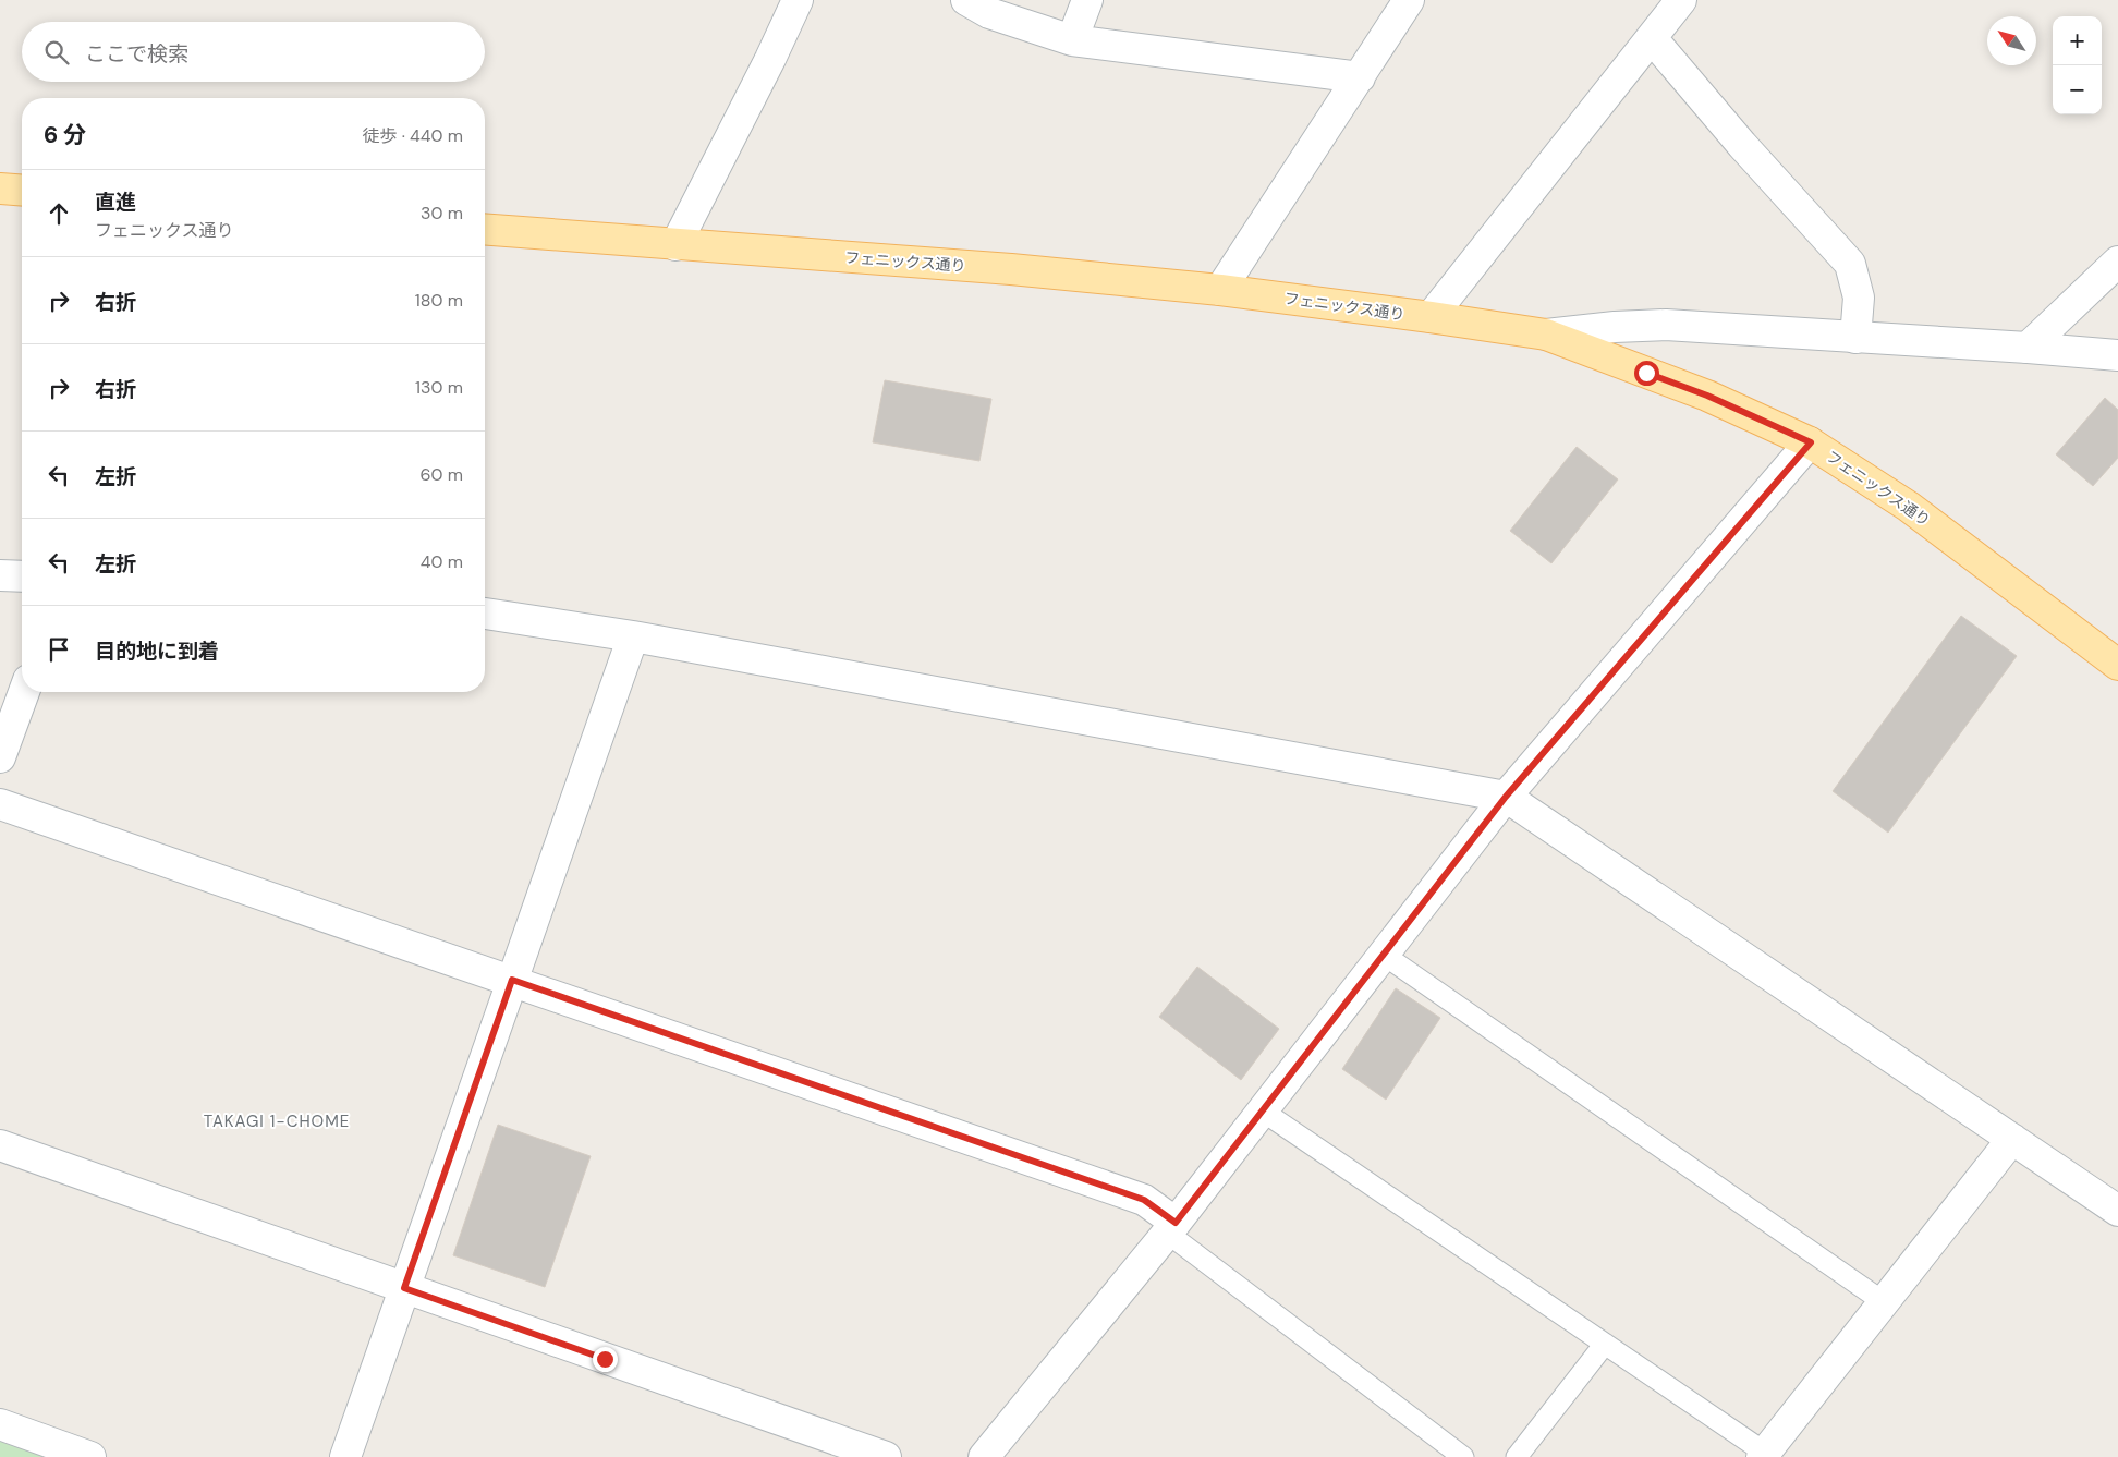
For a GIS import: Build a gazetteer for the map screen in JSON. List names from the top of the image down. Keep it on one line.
{"streets":{"main road":["フェニックス通り"]},"districts":["TAKAGI 1-CHOME"],"north":"top left","page":{"map_buttons":["+","−"],"search":"ここで検索","heading":["6 分","徒歩 · 440 m"],"list":[["直進","フェニックス通り","30 m"],["右折","180 m"],["右折","130 m"],["左折","60 m"],["左折","40 m"],"目的地に到着"]}}
